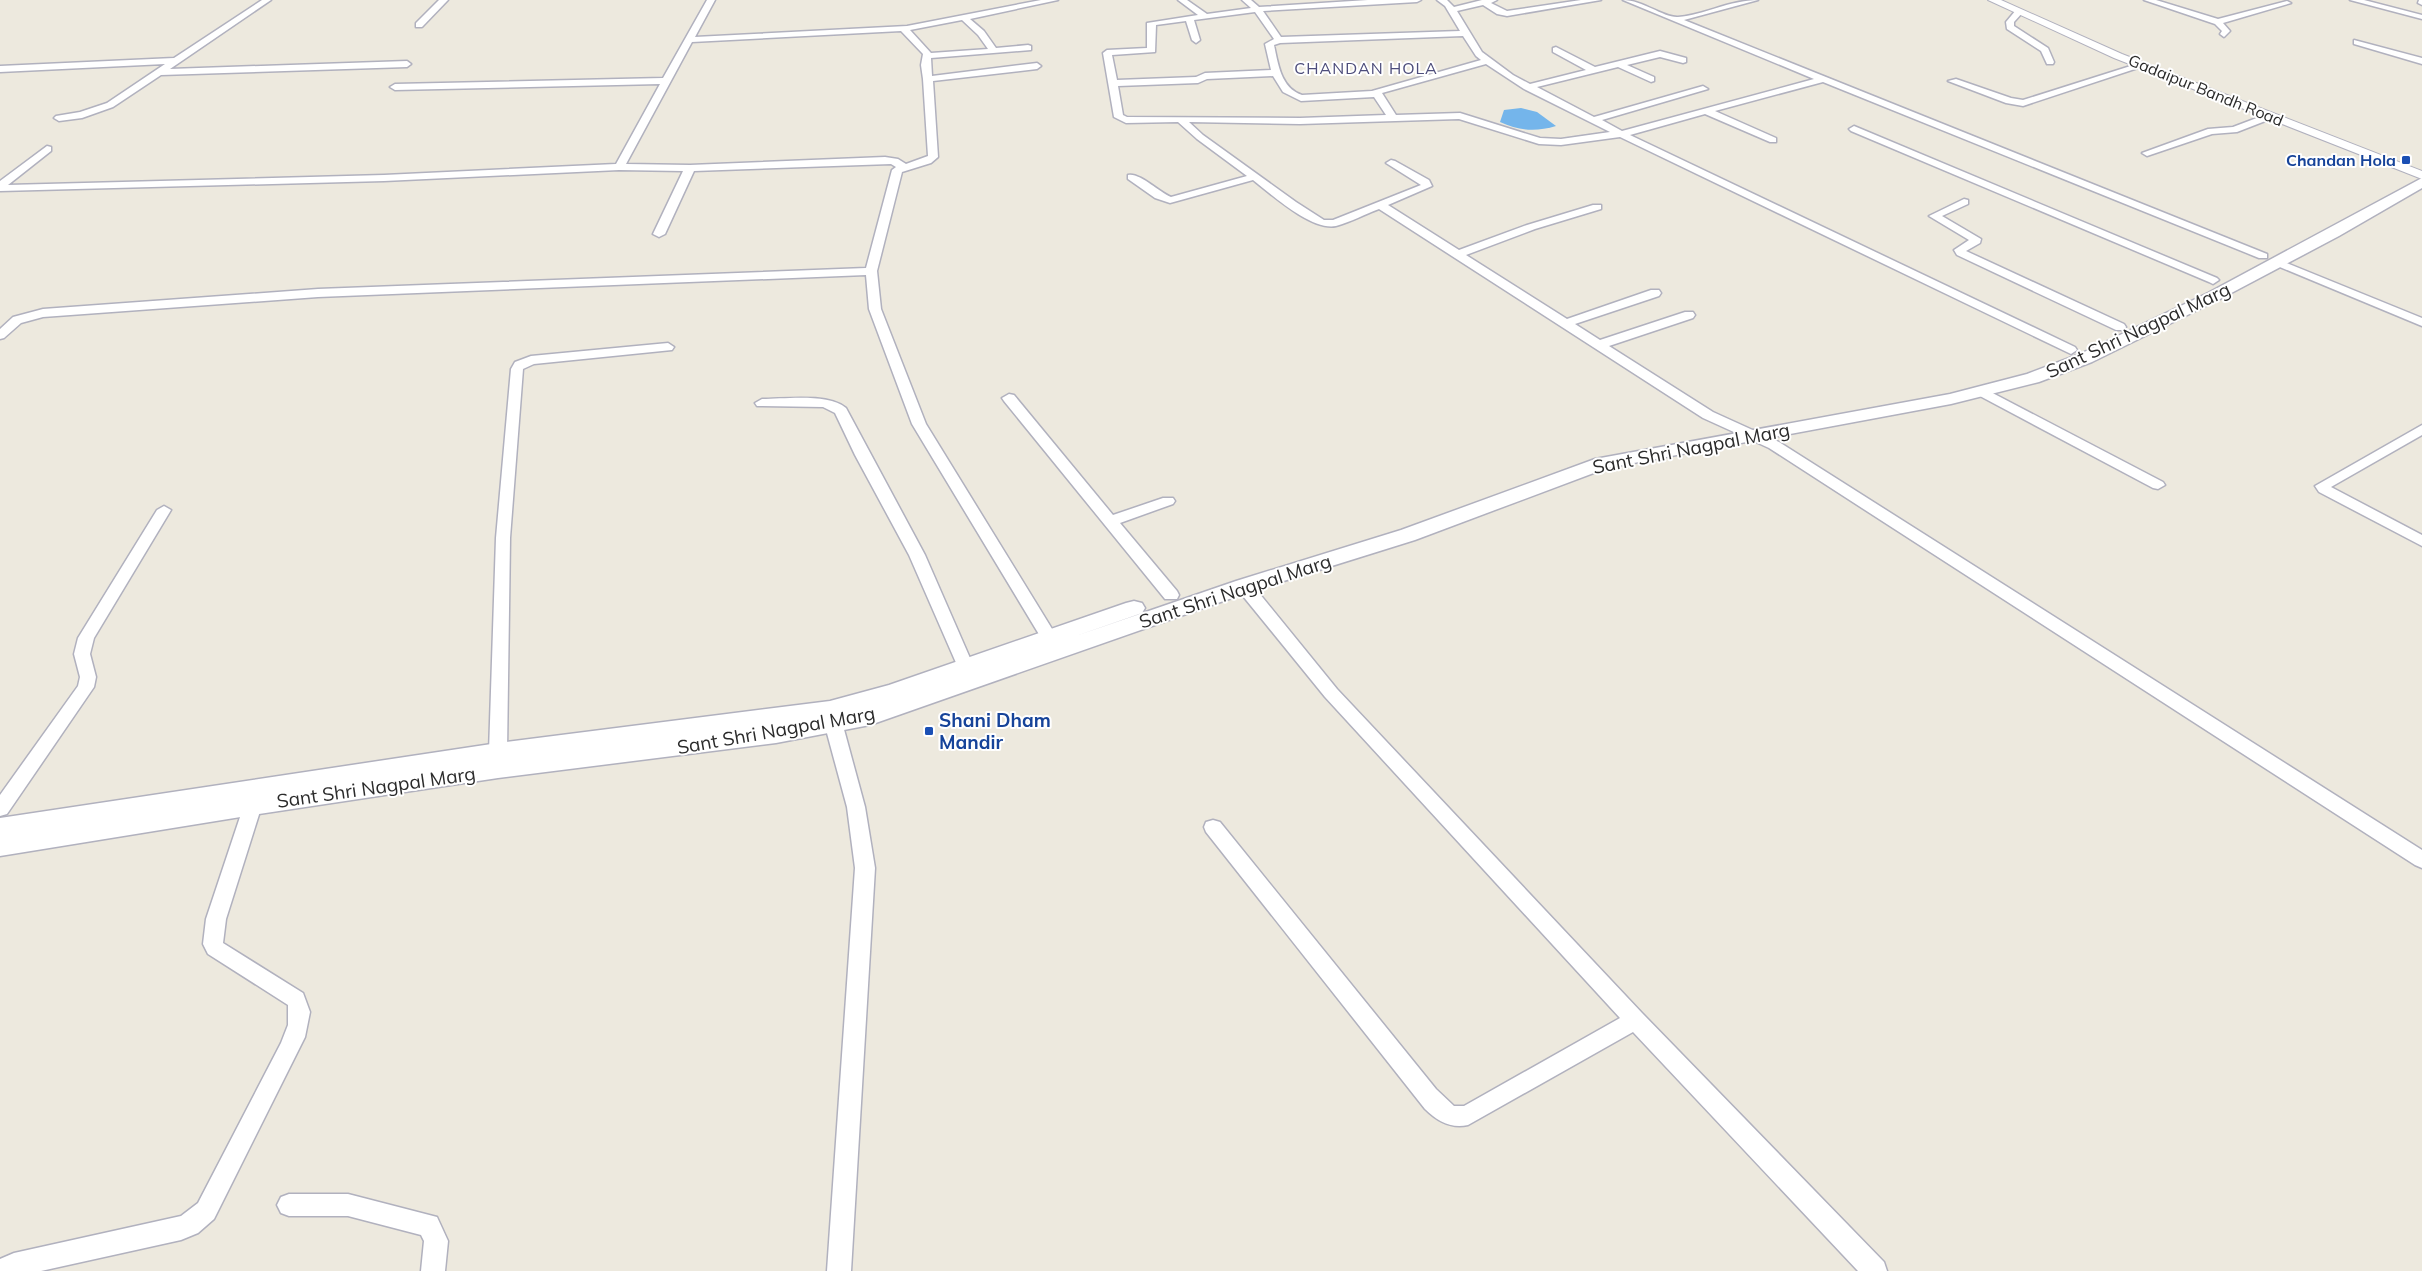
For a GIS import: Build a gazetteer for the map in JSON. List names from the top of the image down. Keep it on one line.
{"streets":{"main road":["Sant Shri Nagpal Marg"],"street":["Gadaipur Bandh Road"]},"crossings":[["Gadaipur Bandh Road","Sant Shri Nagpal Marg"]],"districts":["CHANDAN HOLA"],"places":{"transit":["Chandan Hola","Shani Dham Mandir"]}}
